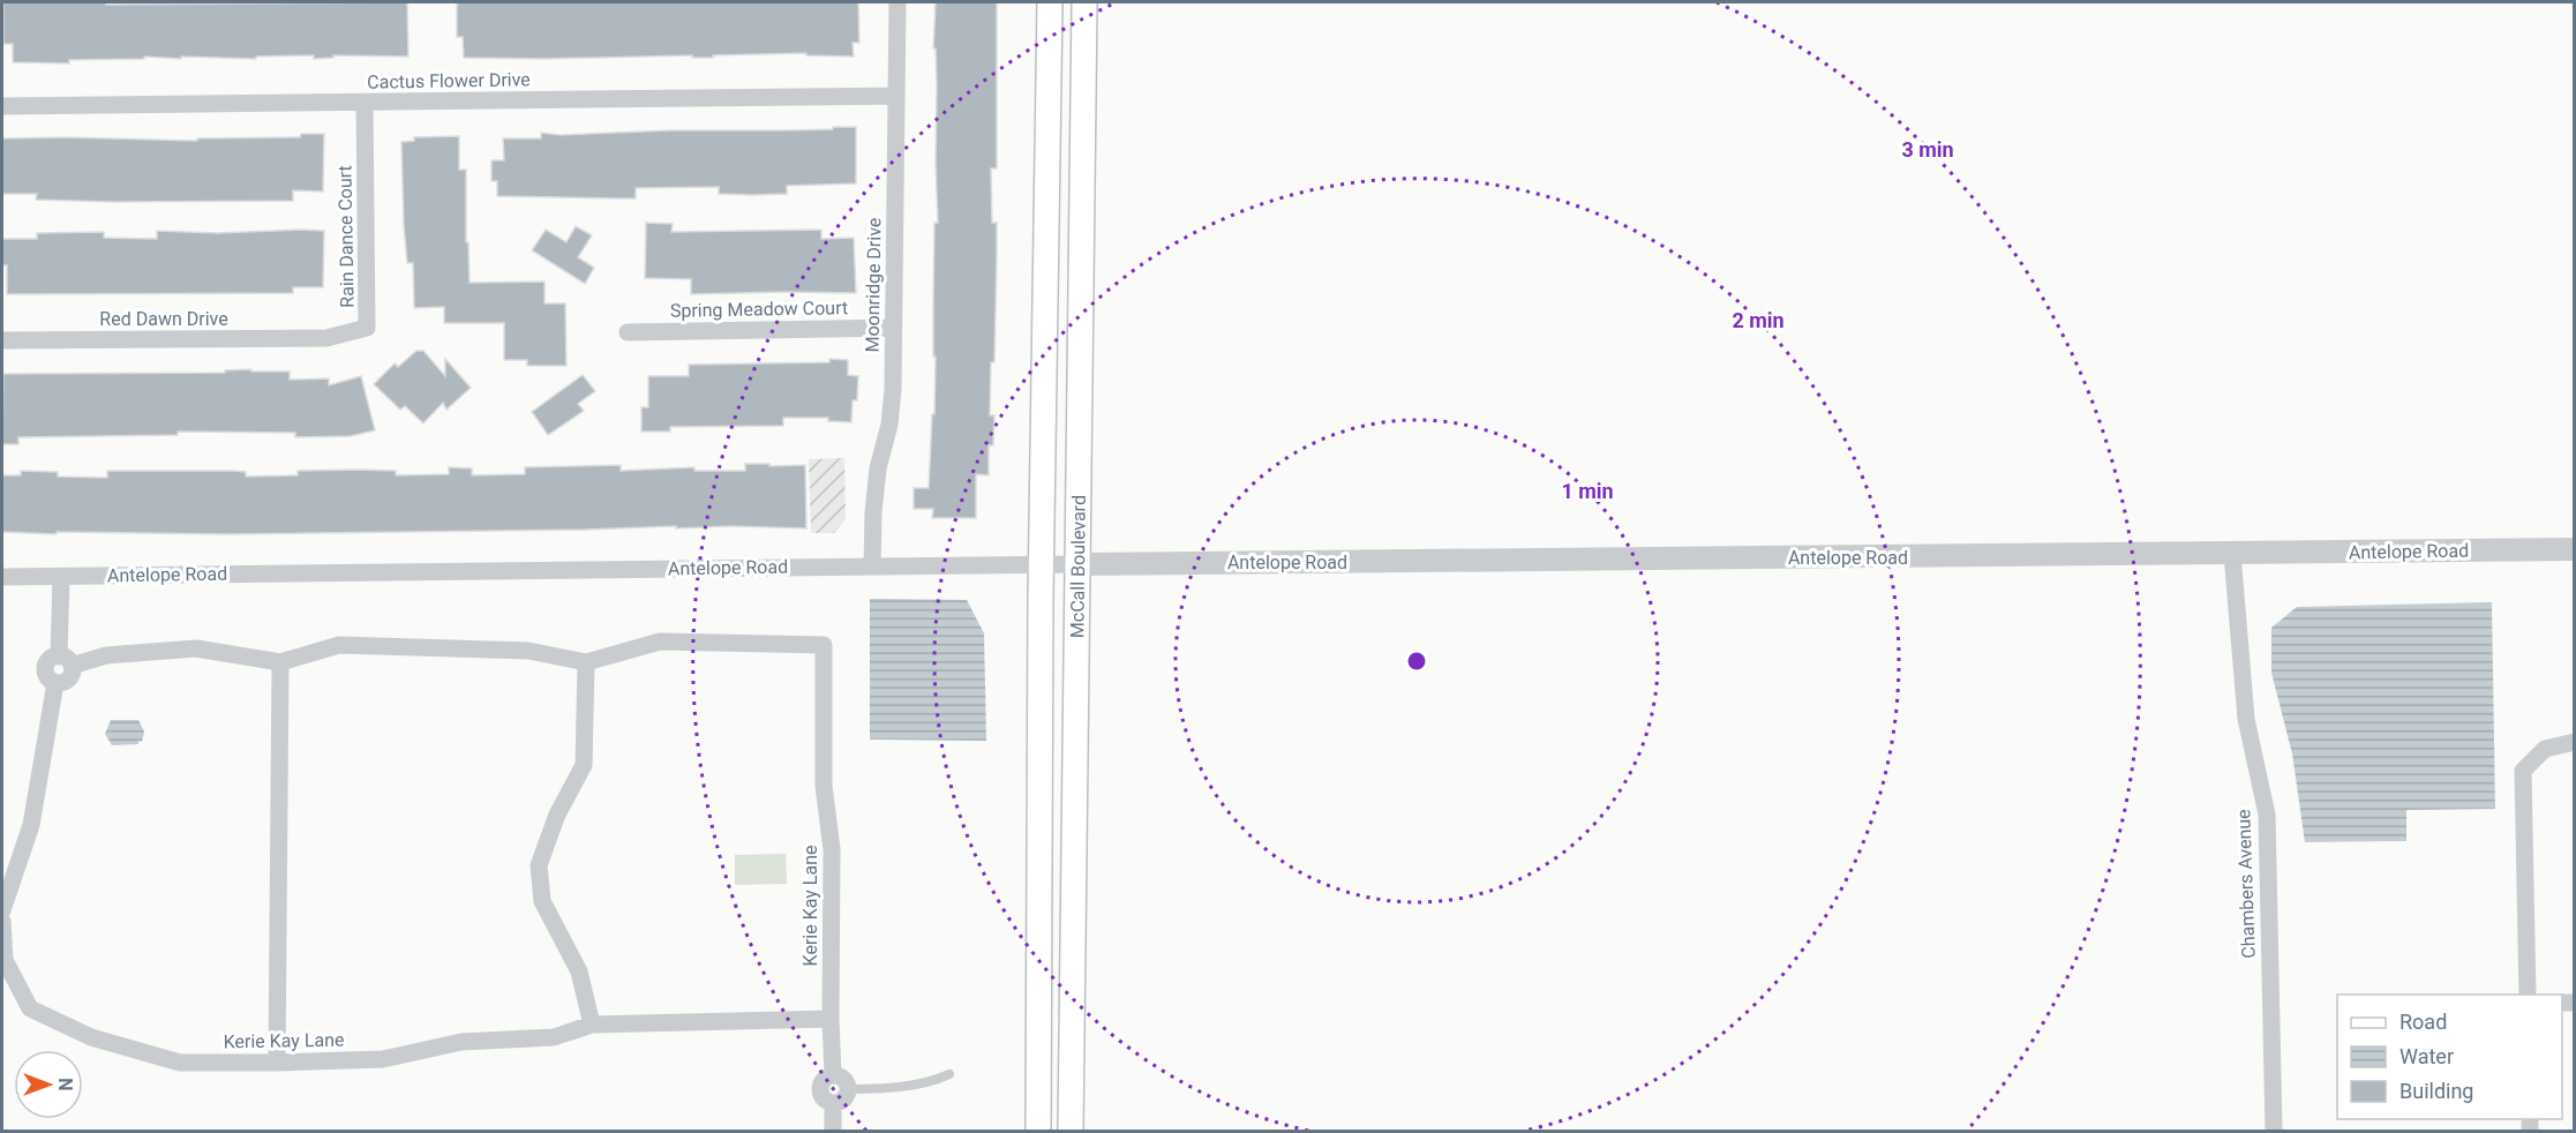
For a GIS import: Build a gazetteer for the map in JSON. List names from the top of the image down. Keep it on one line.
{"streets":{"main road":["McCall Boulevard"],"street":["Cactus Flower Drive","Rain Dance Court","Moonridge Drive","Spring Meadow Court","Red Dawn Drive","Antelope Road","Chambers Avenue","Kerie Kay Lane"]},"crossings":[["Cactus Flower Drive","Rain Dance Court"],["Cactus Flower Drive","Moonridge Drive"],["Rain Dance Court","Red Dawn Drive"],["Moonridge Drive","Spring Meadow Court"],["Moonridge Drive","Antelope Road"],["Antelope Road","McCall Boulevard"],["Antelope Road","Chambers Avenue"]],"legend":["Road","Water","Building"],"north":"right","rings":["3 min","2 min","1 min"]}
